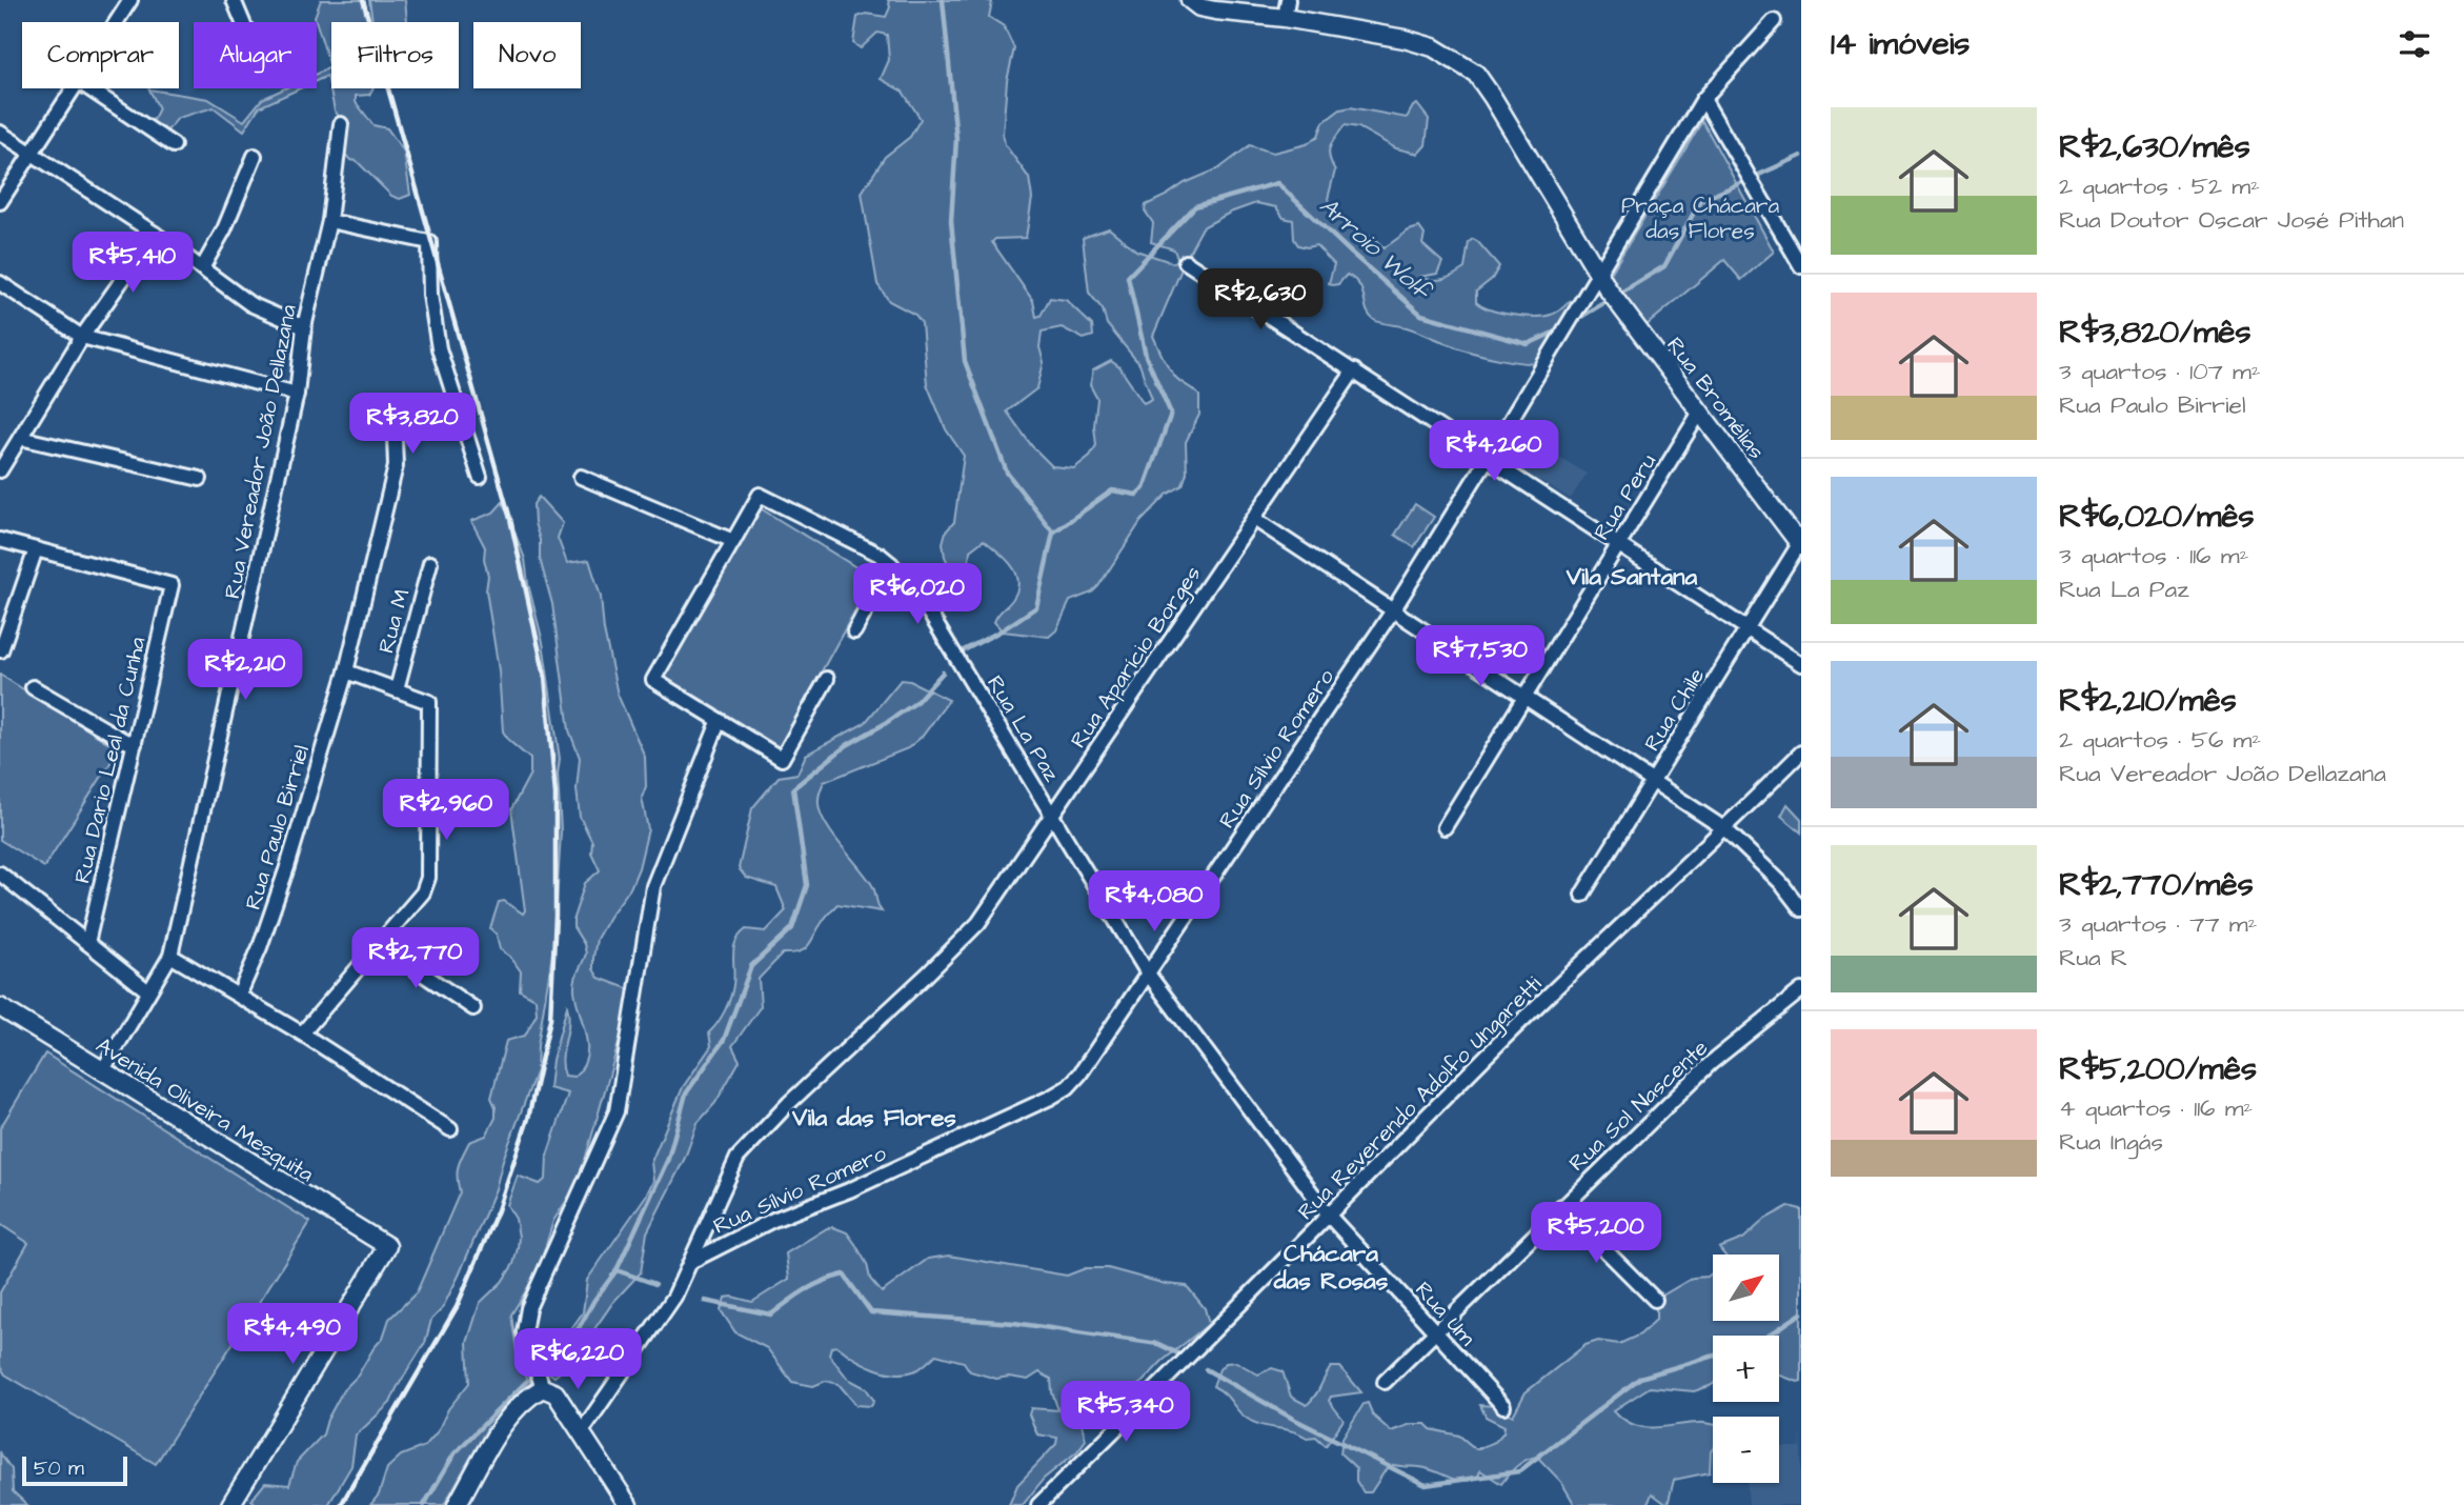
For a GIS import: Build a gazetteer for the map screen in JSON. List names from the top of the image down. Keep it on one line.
{"streets":{"street":["Rua Bromélias","Rua Vereador João Dellazana","Rua Peru","Rua M","Rua Aparício Borges","Rua Chile","Rua La Paz","Rua Sílvio Romero","Rua Dario Leal da Cunha","Rua Paulo Birriel","Rua Reverendo Adolfo Ungaretti","Rua Sol Nascente","Avenida Oliveira Mesquita","Rua Um"]},"crossings":[["Rua Bromélias","Rua Peru"],["Rua Bromélias","Rua Chile"],["Rua Bromélias","Rua Sílvio Romero"],["Rua Vereador João Dellazana","Avenida Oliveira Mesquita"],["Rua Aparício Borges","Rua La Paz"],["Rua Aparício Borges","Rua Sílvio Romero"],["Rua La Paz","Rua Sílvio Romero"],["Rua La Paz","Rua Reverendo Adolfo Ungaretti"],["Rua La Paz","Rua Um"],["Rua Reverendo Adolfo Ungaretti","Rua Um"],["Rua Sol Nascente","Rua Um"]],"districts":["Vila Santana","Vila das Flores","Chácara das Rosas"],"water":["Arroio Wolf"],"parks":["Praça Chácara das Flores"],"scale_bar":"50 m","north":"top right","page":{"heading":"14 imóveis","chip":["Comprar","Alugar","Filtros","Novo"],"list":[{"name":"R$2,630/mês","note":"2 quartos · 52 m² · Rua Doutor Oscar José Pithan"},{"name":"R$3,820/mês","note":"3 quartos · 107 m² · Rua Paulo Birriel"},{"name":"R$6,020/mês","note":"3 quartos · 116 m² · Rua La Paz"},{"name":"R$2,210/mês","note":"2 quartos · 56 m² · Rua Vereador João Dellazana"},{"name":"R$2,770/mês","note":"3 quartos · 77 m² · Rua R"},{"name":"R$5,200/mês","note":"4 quartos · 116 m² · Rua Ingás"}],"price":["R$5,410","R$2,630","R$3,820","R$4,260","R$6,020","R$7,530","R$2,210","R$2,960","R$4,080","R$2,770","R$5,200","R$4,490","R$6,220","R$5,340"],"map_buttons":["+","−"],"scale":"50 m"}}
